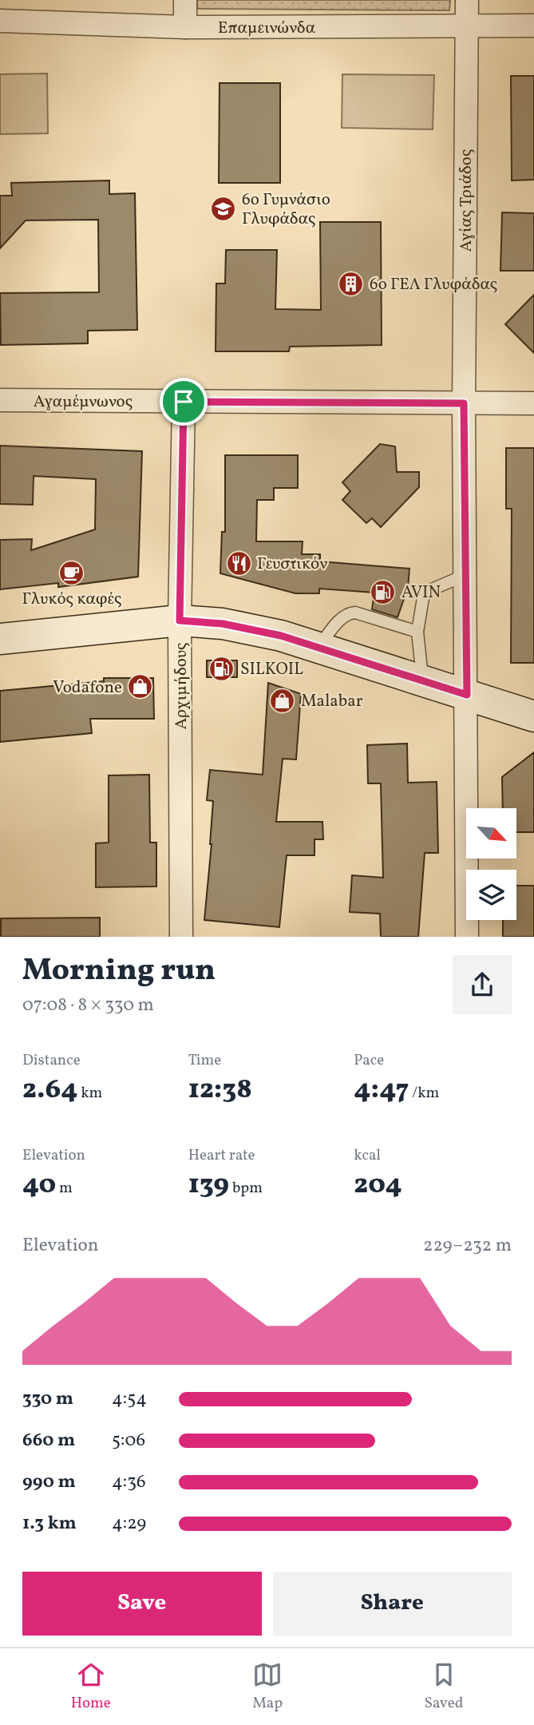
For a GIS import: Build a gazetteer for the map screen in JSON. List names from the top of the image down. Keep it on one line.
{"streets":{"street":["Επαμεινώνδα","Αγίας Τριάδος","Αγαμέμνωνος","Αρχιμήδους"]},"crossings":[["Επαμεινώνδα","Αγίας Τριάδος"],["Αγίας Τριάδος","Αγαμέμνωνος"],["Αγαμέμνωνος","Αρχιμήδους"]],"places":{"school or university":["6ο Γυμνάσιο Γλυφάδας"],"building":["6ο ΓΕΛ Γλυφάδας"],"restaurant":["Γευστικόν"],"cafe":["Γλυκός καφές"],"fuel station":["AVIN","SILKOIL"],"shop":["Vodafone","Malabar"]},"north":"bottom right","page":{"heading":["Morning run","07:08 · 8 × 330 m"],"stats":[["Distance","2.64 km"],["Time","12:38"],["Pace","4:47 /km"],["Elevation","40 m"],["Heart rate","139 bpm"],["kcal","204"]],"chart":["Elevation","229–232 m"],"list":[{"name":"330 m","note":"4:54"},{"name":"660 m","note":"5:06"},{"name":"990 m","note":"4:36"},{"name":"1.3 km","note":"4:29"}],"buttons":["Save","Share"],"tabs":["Home","Map","Saved"]}}
